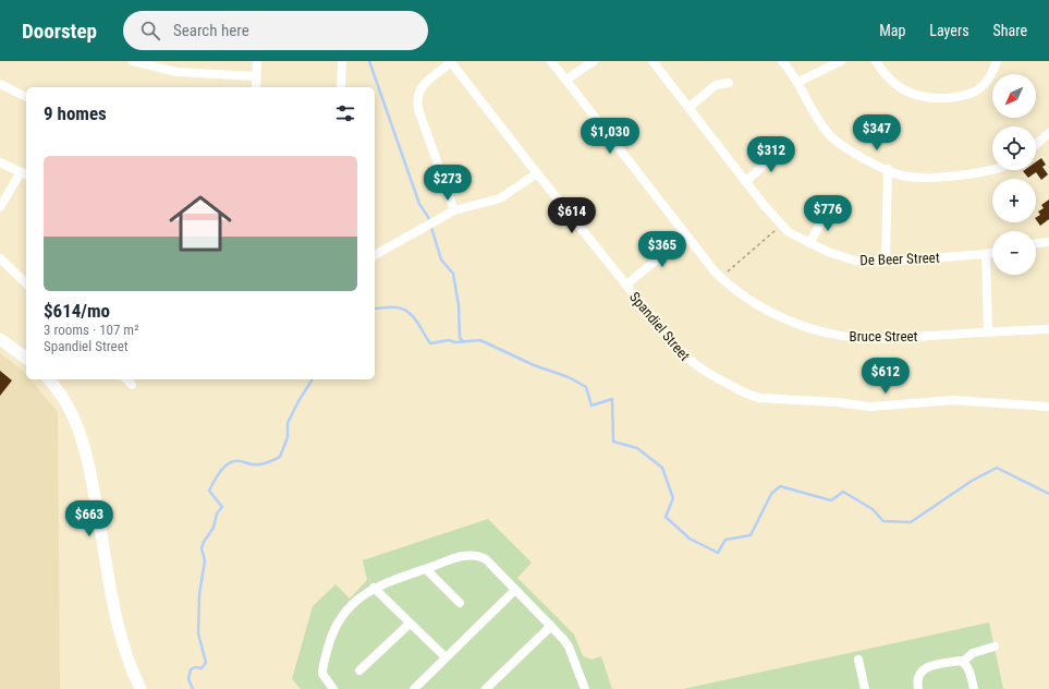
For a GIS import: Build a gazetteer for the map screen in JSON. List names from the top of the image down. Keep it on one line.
{"streets":{"street":["De Beer Street","Spandiel Street","Bruce Street"]},"north":"bottom left","page":{"header":"Doorstep","search":"Search here","nav":["Map","Layers","Share"],"map_buttons":["+","−"],"heading":"9 homes","price":["$347","$1,030","$312","$273","$776","$614","$365","$612","$663"],"list":[{"name":"$614/mo","note":"3 rooms · 107 m² · Spandiel Street"}]}}
